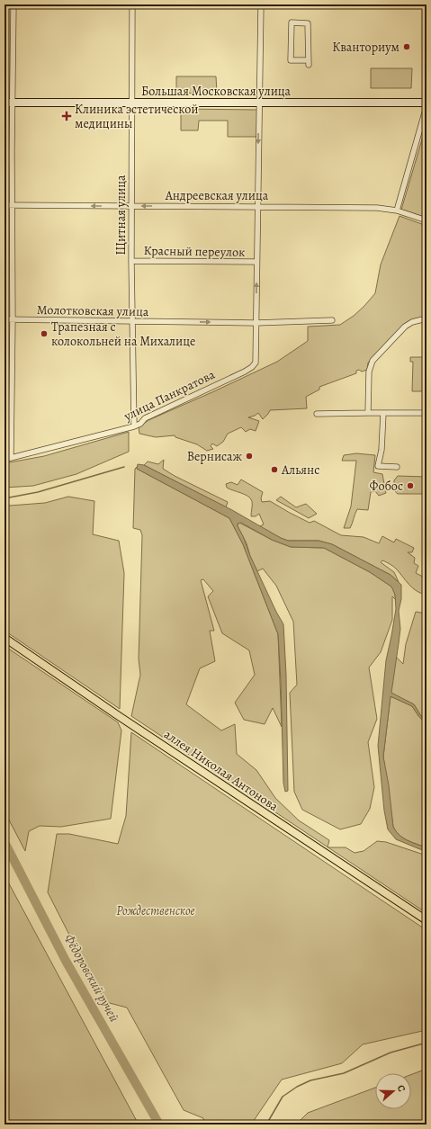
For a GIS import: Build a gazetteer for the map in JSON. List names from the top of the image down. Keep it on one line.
{"streets":{"main road":["Большая Московская улица","аллея Николая Антонова"],"street":["Андреевская улица","Щитная улица","Красный переулок","Молотковская улица","улица Панкратова"]},"crossings":[["Большая Московская улица","Щитная улица"],["Андреевская улица","Щитная улица"],["Щитная улица","Красный переулок"],["Щитная улица","Молотковская улица"],["Щитная улица","улица Панкратова"],["Молотковская улица","улица Панкратова"]],"one_way":["Андреевская улица","Молотковская улица"],"water":["Фёдоровский ручей"],"parks":["Рождественское"],"places":{"other":["Кванториум","Трапезная с колокольней на Михалице","Вернисаж","Альянс","Фобос"],"health":["Клиника эстетической медицины"]},"north":"right"}
